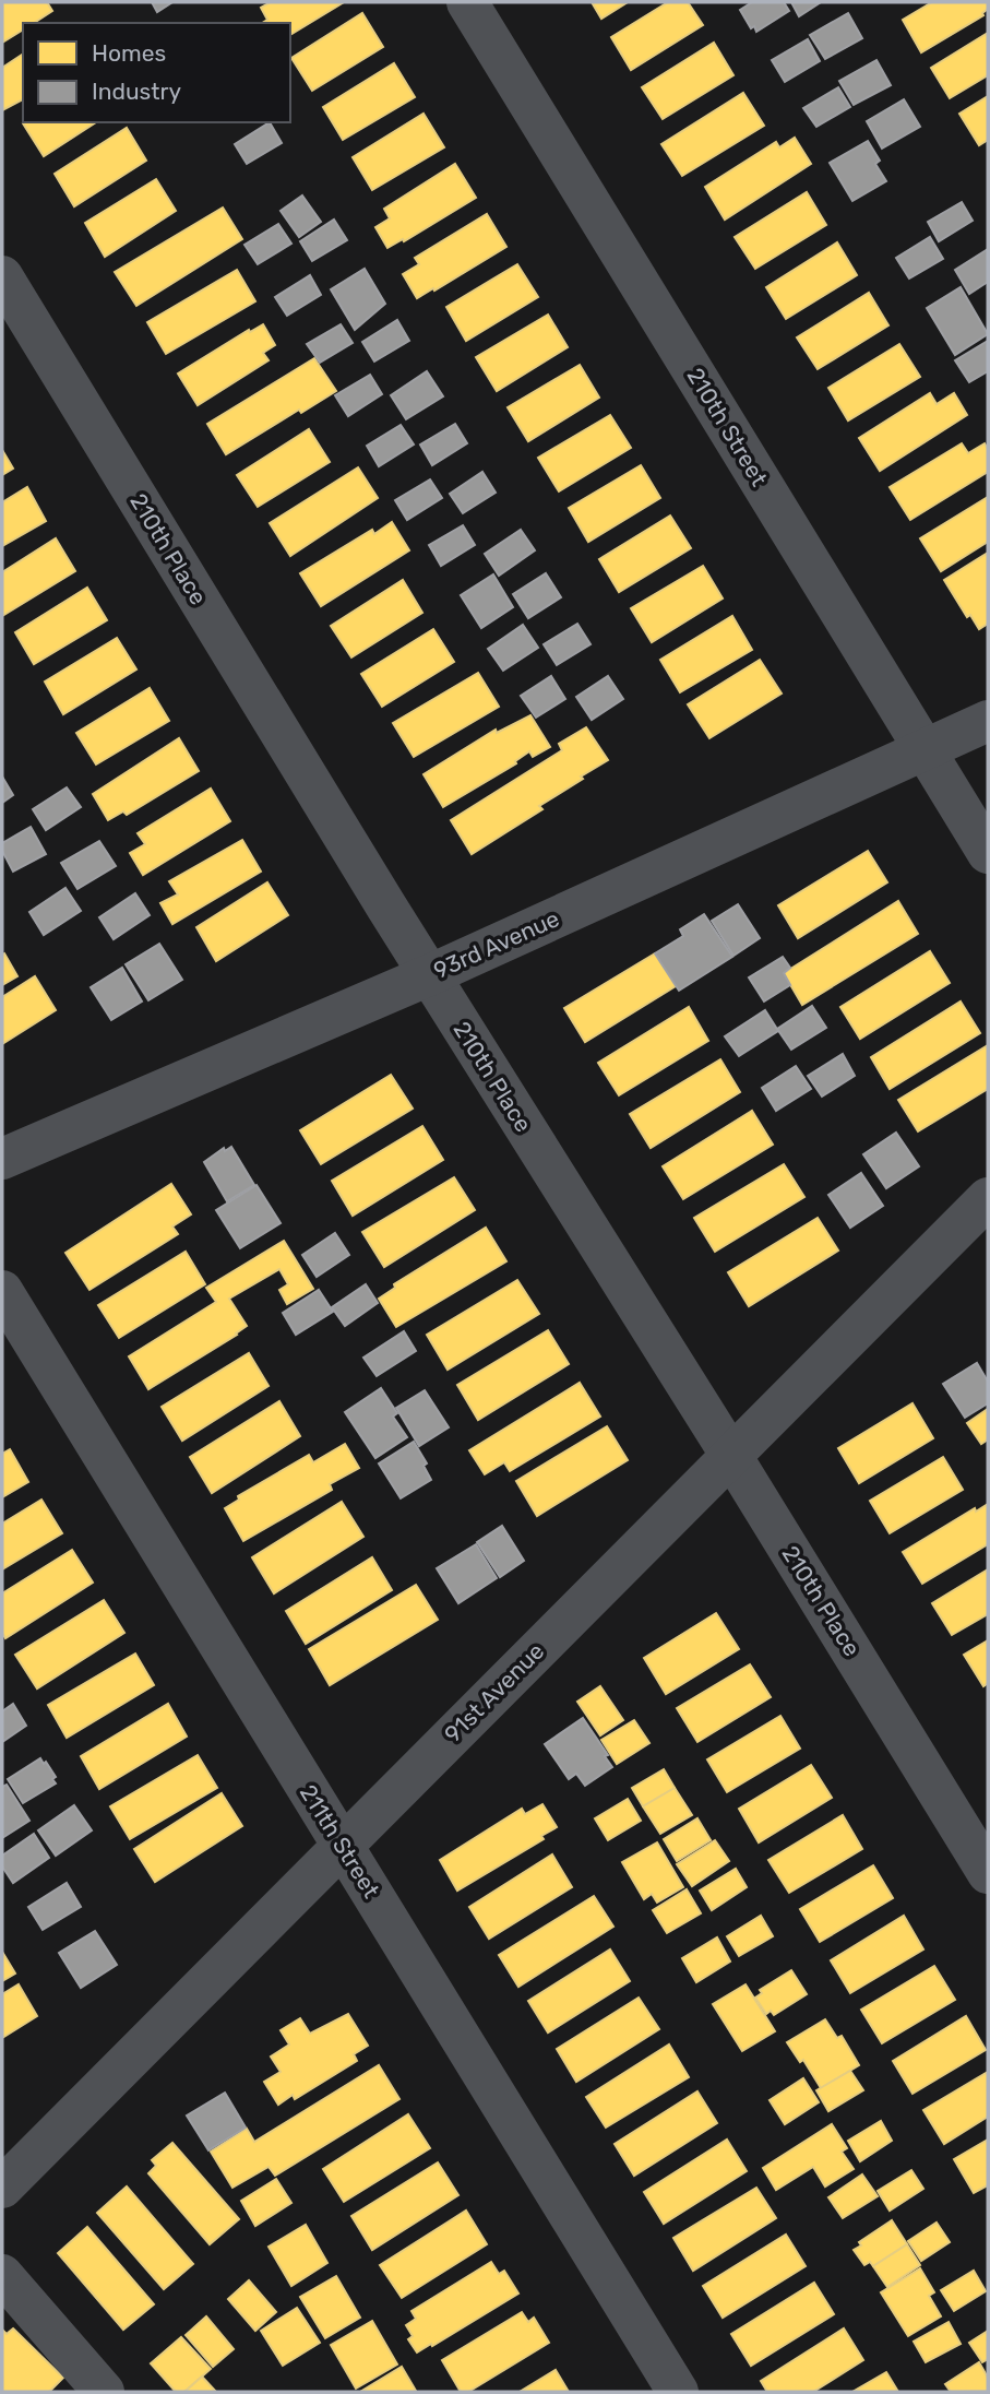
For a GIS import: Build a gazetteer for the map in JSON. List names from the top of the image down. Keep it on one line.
{"streets":{"street":["210th Street","210th Place","93rd Avenue","91st Avenue","211th Street"]},"crossings":[["210th Street","93rd Avenue"],["210th Place","93rd Avenue"],["210th Place","91st Avenue"],["91st Avenue","211th Street"]],"legend":["Homes","Industry"]}
